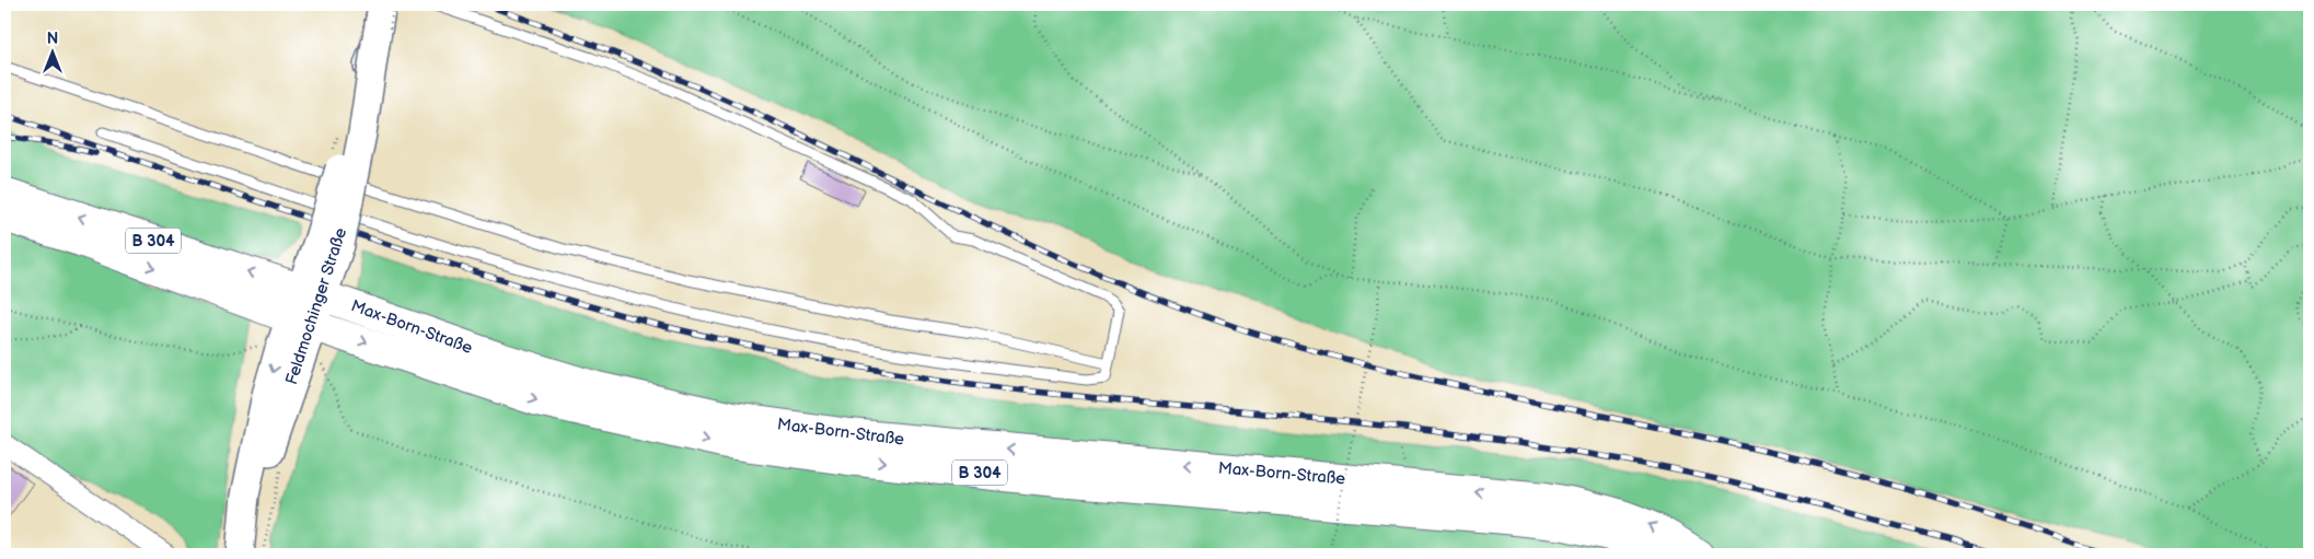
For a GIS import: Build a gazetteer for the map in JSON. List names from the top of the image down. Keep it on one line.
{"streets":{"main road":["B 304","Feldmochinger Straße","Max-Born-Straße"]},"crossings":[["Feldmochinger Straße","Max-Born-Straße"]],"north":"top"}
